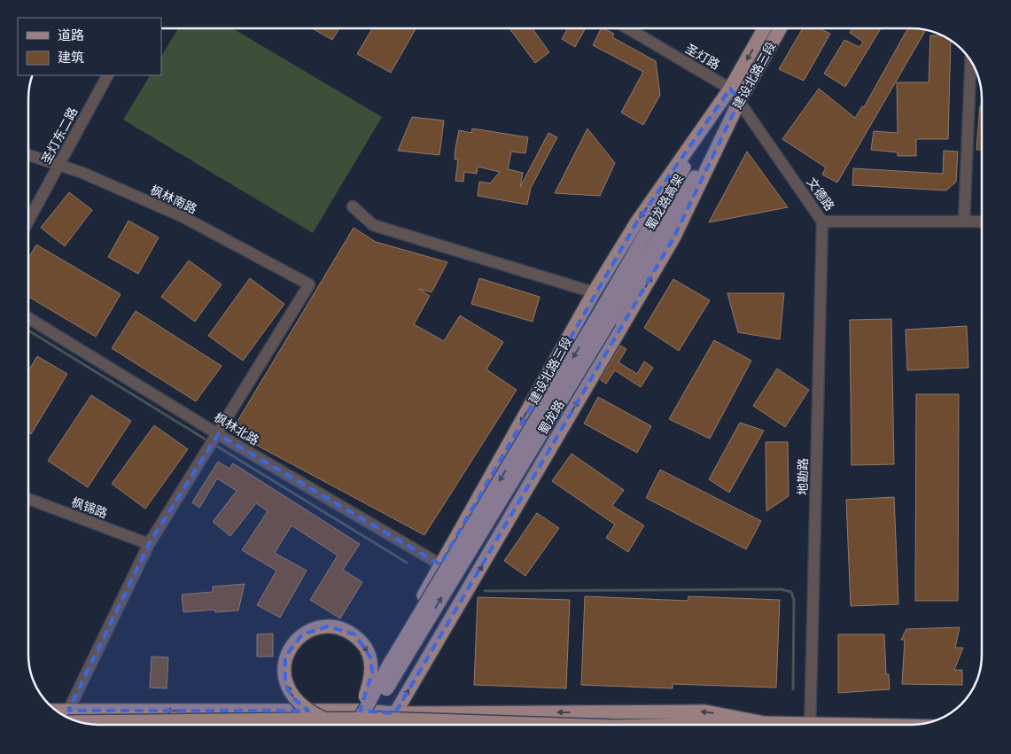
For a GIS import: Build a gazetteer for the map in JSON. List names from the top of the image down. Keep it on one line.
{"streets":{"main road":["建设北路三段","蜀龙路高架","蜀龙路"],"street":["圣灯路","圣灯东二路","文德路","枫林南路","枫林北路","地勘路","枫锦路"]},"crossings":[["圣灯路","建设北路三段"],["圣灯路","文德路"],["圣灯路","蜀龙路高架"],["建设北路三段","文德路"],["建设北路三段","蜀龙路高架"],["建设北路三段","蜀龙路"],["建设北路三段","枫林北路"],["圣灯东二路","枫林南路"],["文德路","蜀龙路高架"],["文德路","蜀龙路"],["文德路","地勘路"],["枫林南路","枫林北路"],["蜀龙路高架","蜀龙路"]],"legend":["道路","建筑"]}
